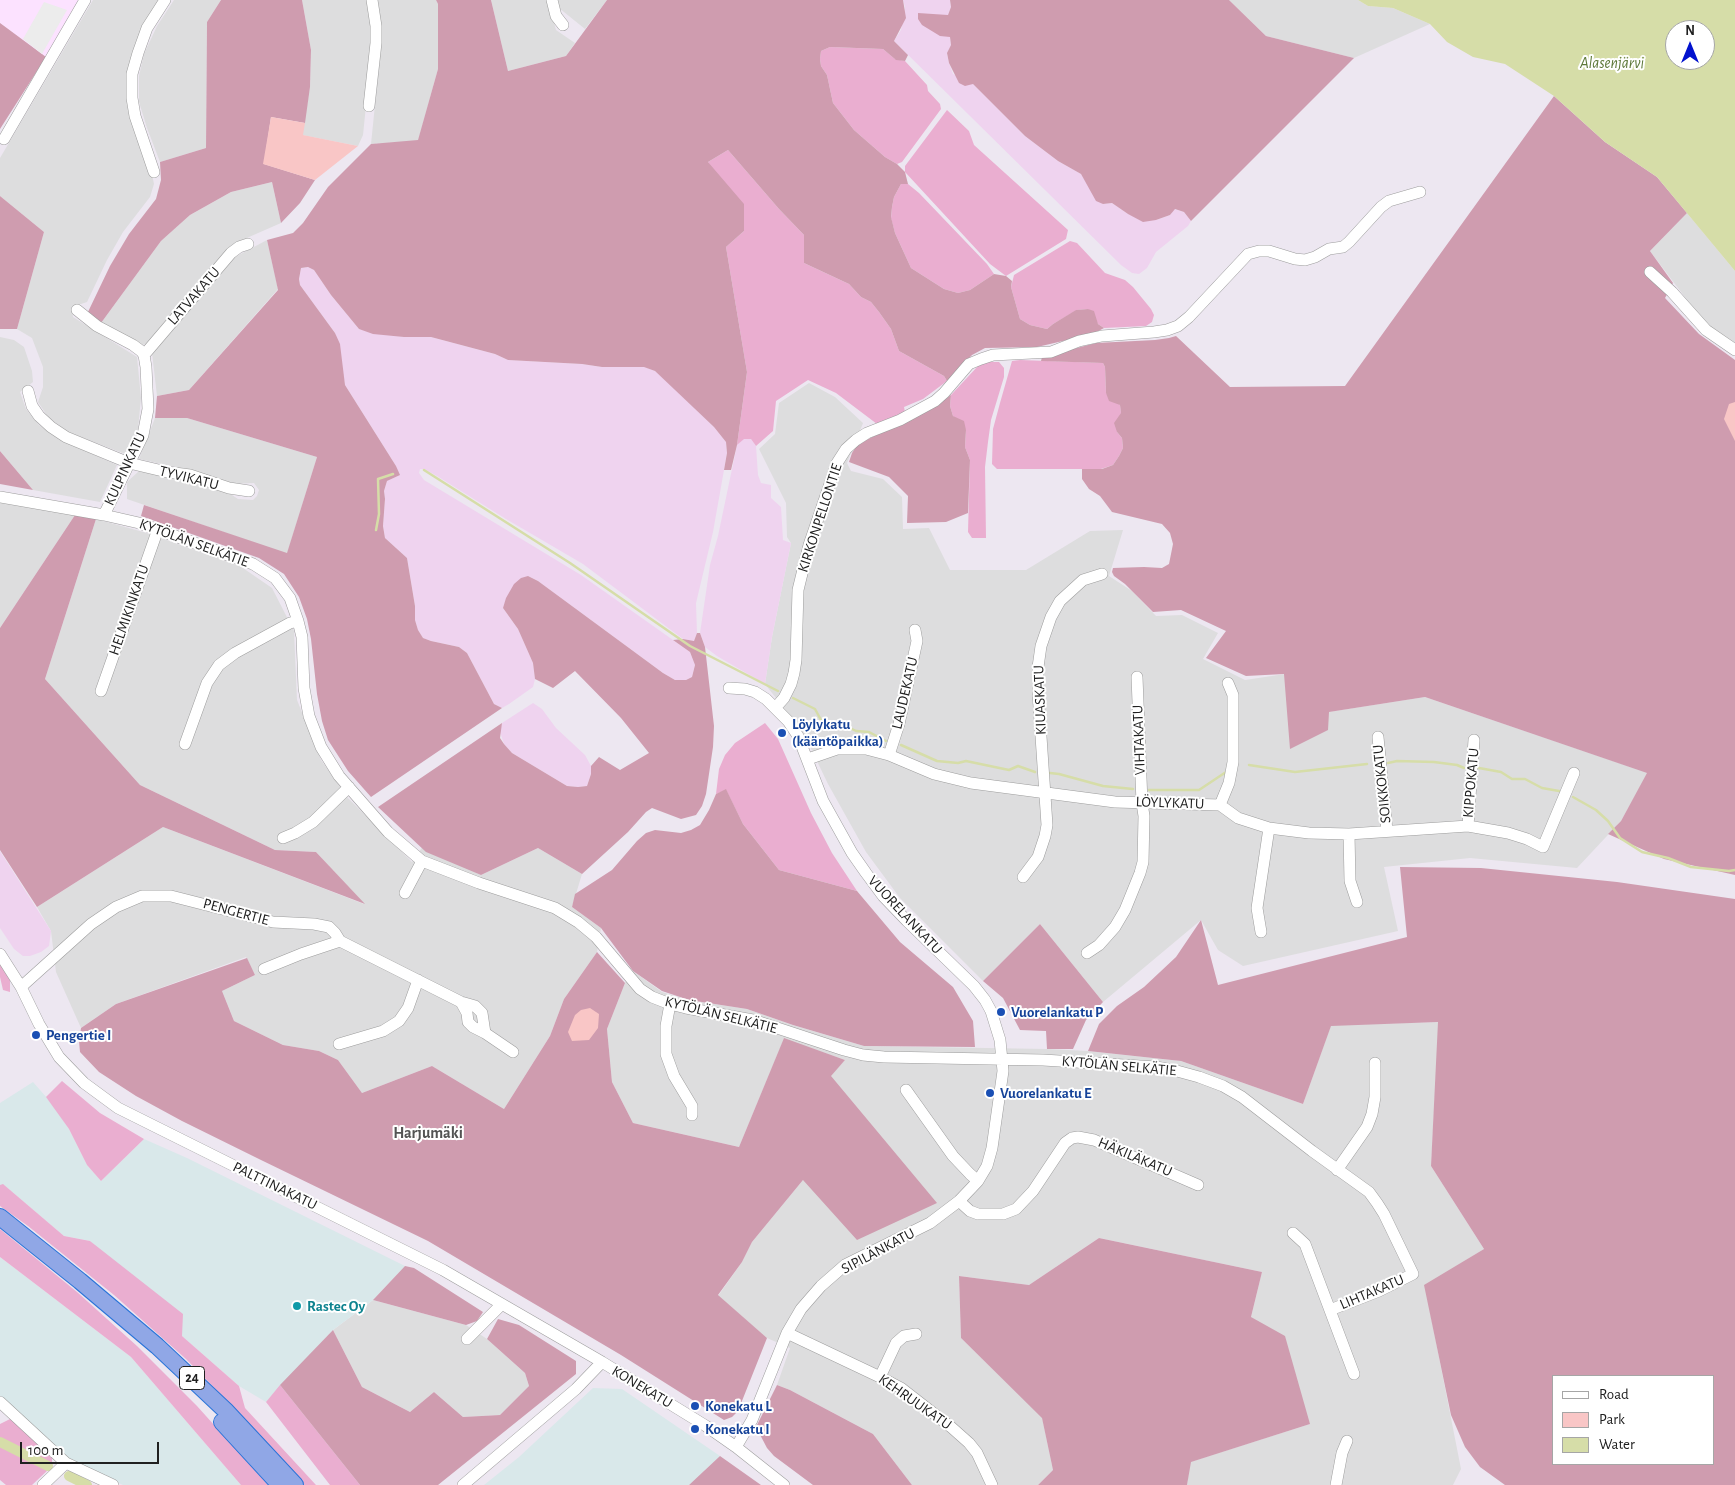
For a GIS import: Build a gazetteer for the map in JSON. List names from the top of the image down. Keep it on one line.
{"streets":{"highway":["24"],"street":["LATVAKATU","KULPINKATU","TYVIKATU","KIRKONPELLONTIE","KYTÖLÄN SELKÄTIE","HELMIKINKATU","LAUDEKATU","KIUASKATU","VIHTAKATU","KIPPOKATU","SOIKKOKATU","LÖYLYKATU","PENGERTIE","VUORELANKATU","HÄKILÄKATU","PALTTINAKATU","SIPILÄNKATU","LIHTAKATU","KONEKATU","KEHRUUKATU"]},"crossings":[["LATVAKATU","KULPINKATU"],["KULPINKATU","TYVIKATU"],["KULPINKATU","KYTÖLÄN SELKÄTIE"],["KIRKONPELLONTIE","VUORELANKATU"],["KYTÖLÄN SELKÄTIE","HELMIKINKATU"],["KYTÖLÄN SELKÄTIE","VUORELANKATU"],["KYTÖLÄN SELKÄTIE","SIPILÄNKATU"],["KYTÖLÄN SELKÄTIE","LIHTAKATU"],["LAUDEKATU","LÖYLYKATU"],["KIUASKATU","LÖYLYKATU"],["VIHTAKATU","LÖYLYKATU"],["KIPPOKATU","LÖYLYKATU"],["SOIKKOKATU","LÖYLYKATU"],["LÖYLYKATU","VUORELANKATU"],["PENGERTIE","PALTTINAKATU"],["VUORELANKATU","SIPILÄNKATU"],["HÄKILÄKATU","SIPILÄNKATU"],["PALTTINAKATU","KONEKATU"],["SIPILÄNKATU","KONEKATU"],["SIPILÄNKATU","KEHRUUKATU"]],"districts":["Harjumäki"],"water":["Alasenjärvi"],"places":["Löylykatu (kääntöpaikka)","Vuorelankatu P","Pengertie I","Vuorelankatu E","Rastec Oy","Konekatu L","Konekatu I"],"legend":["Road","Park","Water"],"scale_bar":"100 m","north":"top"}
